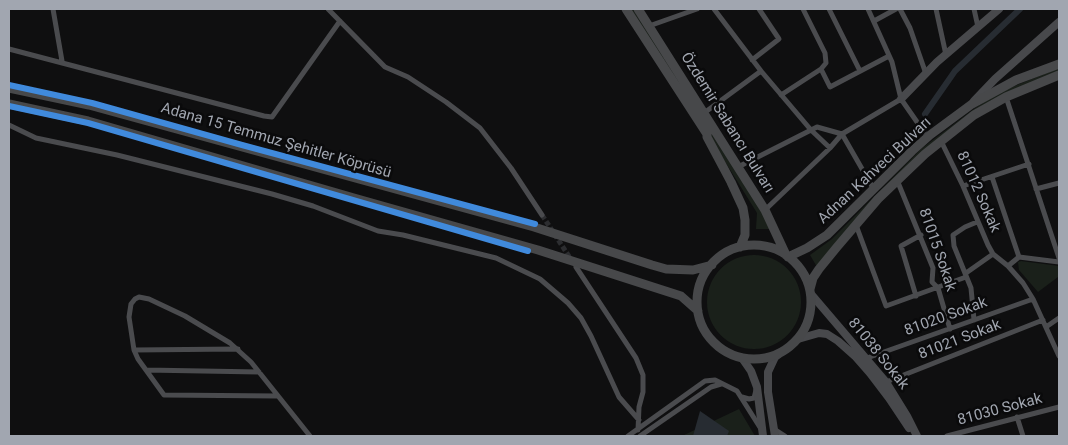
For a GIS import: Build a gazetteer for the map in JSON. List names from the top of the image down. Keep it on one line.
{"streets":{"main road":["Özdemir Sabancı Bulvarı","Adana 15 Temmuz Şehitler Köprüsü","Adnan Kahveci Bulvarı"],"street":["81012 Sokak","81015 Sokak","81020 Sokak","81021 Sokak","81038 Sokak","81030 Sokak"]},"crossings":[["Özdemir Sabancı Bulvarı","Adana 15 Temmuz Şehitler Köprüsü"],["Özdemir Sabancı Bulvarı","Adnan Kahveci Bulvarı"],["Özdemir Sabancı Bulvarı","81038 Sokak"],["Adana 15 Temmuz Şehitler Köprüsü","Adnan Kahveci Bulvarı"],["Adana 15 Temmuz Şehitler Köprüsü","81038 Sokak"],["Adnan Kahveci Bulvarı","81012 Sokak"],["Adnan Kahveci Bulvarı","81015 Sokak"],["Adnan Kahveci Bulvarı","81038 Sokak"],["81015 Sokak","81020 Sokak"],["81020 Sokak","81038 Sokak"],["81021 Sokak","81038 Sokak"]]}
